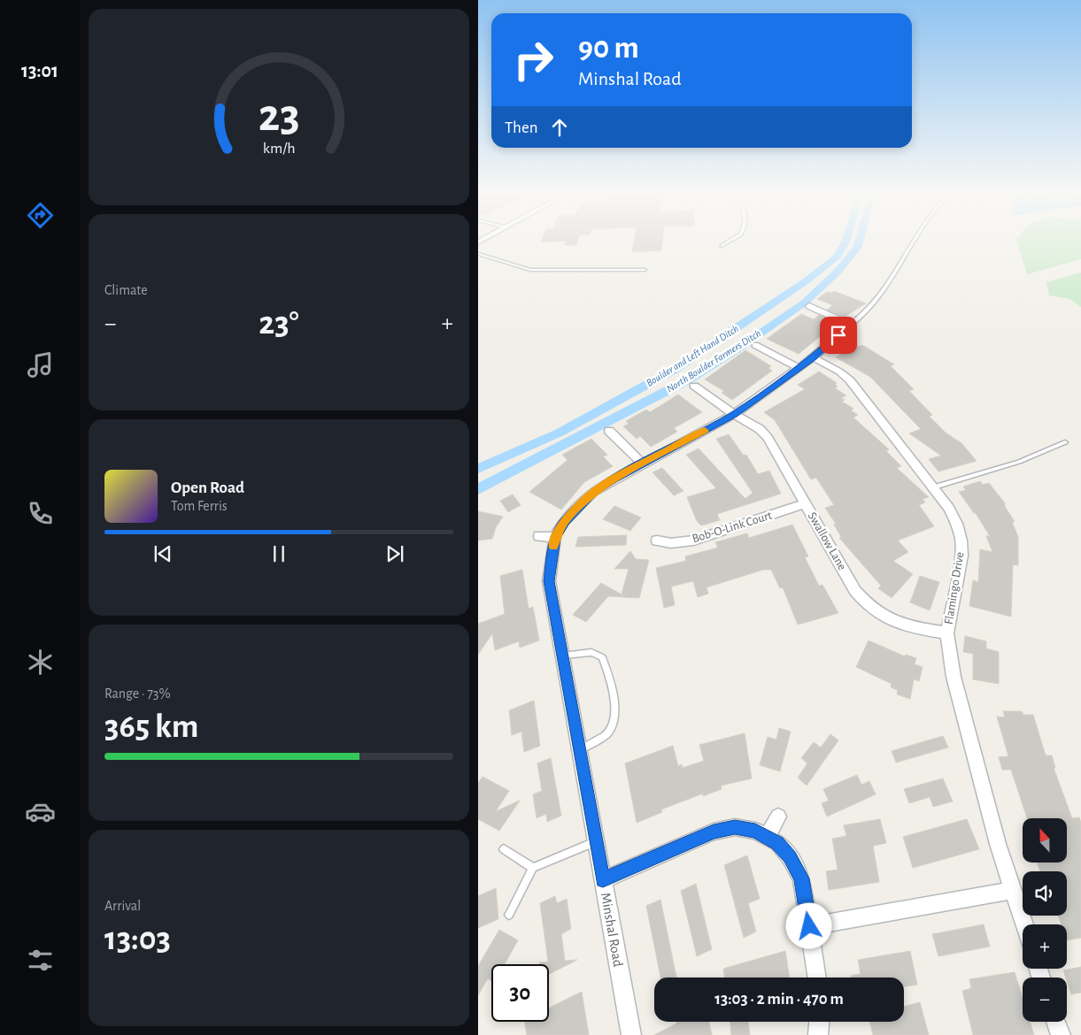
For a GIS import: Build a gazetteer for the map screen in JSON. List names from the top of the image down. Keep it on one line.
{"streets":{"street":["Bob-O-Link Court","Swallow Lane","Flamingo Drive","Minshal Road"]},"crossings":[["Bob-O-Link Court","Swallow Lane"],["Swallow Lane","Flamingo Drive"]],"water":["Boulder and Left Hand Ditch","North Boulder Farmers Ditch"],"north":"top","page":{"tabs":"13:01","turn":["90 m","Minshal Road"],"then":"Then","tile":["Climate",["Range · 73%","365 km"],["Arrival","13:03"]],"heat":["−","23°","+"],"song":["Open Road","Tom Ferris"],"map_buttons":["+","−"],"limit":"30","trip":"13:03 · 2 min · 470 m","gauge":["23","km/h"]}}
